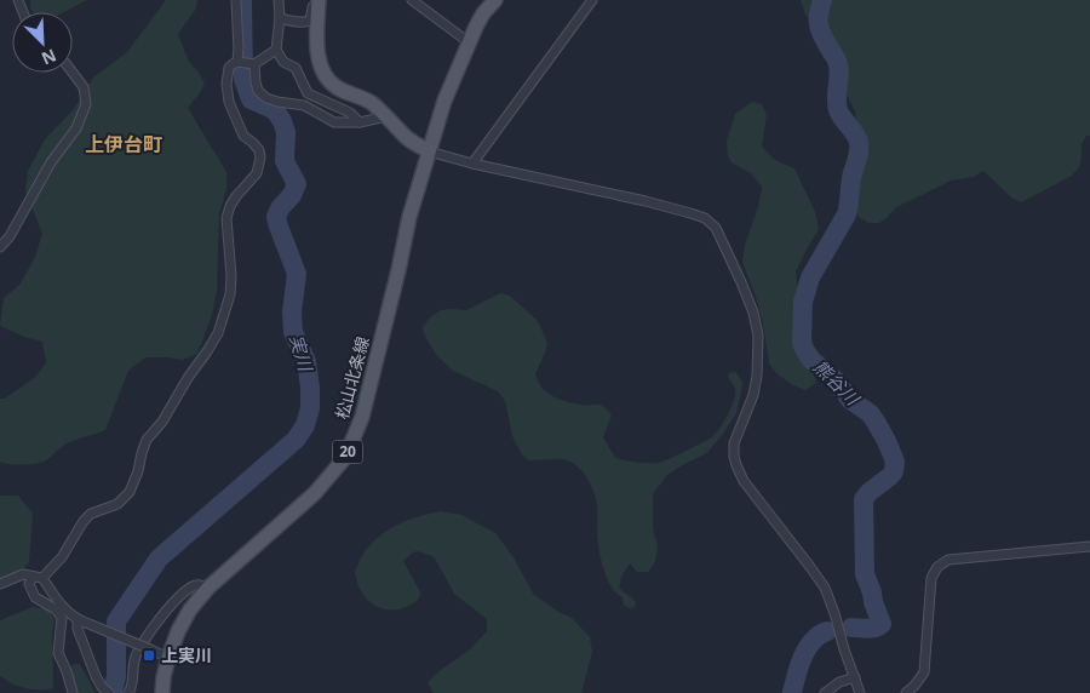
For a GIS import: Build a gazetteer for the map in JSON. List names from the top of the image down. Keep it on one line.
{"streets":{"main road":["松山北条線","20"]},"districts":["上伊台町"],"water":["実川","熊谷川"],"places":{"transit":["上実川"]},"north":"bottom right"}
